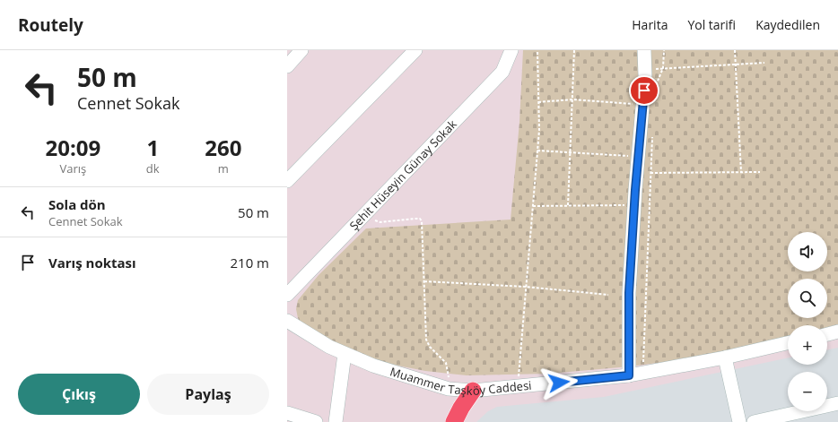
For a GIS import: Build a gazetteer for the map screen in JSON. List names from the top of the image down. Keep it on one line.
{"streets":{"street":["Şehit Hüseyin Günay Sokak","Muammer Taşköy Caddesi"]},"page":{"header":"Routely","nav":["Harita","Yol tarifi","Kaydedilen"],"turn":["50 m","Cennet Sokak"],"eta":["20:09","Varış","1","dk","260","m"],"list":[{"name":"Sola dön","note":"Cennet Sokak","value":"50 m"},{"name":"Varış noktası","value":"210 m"}],"map_buttons":["+","−"],"buttons":["Çıkış","Paylaş"]}}
